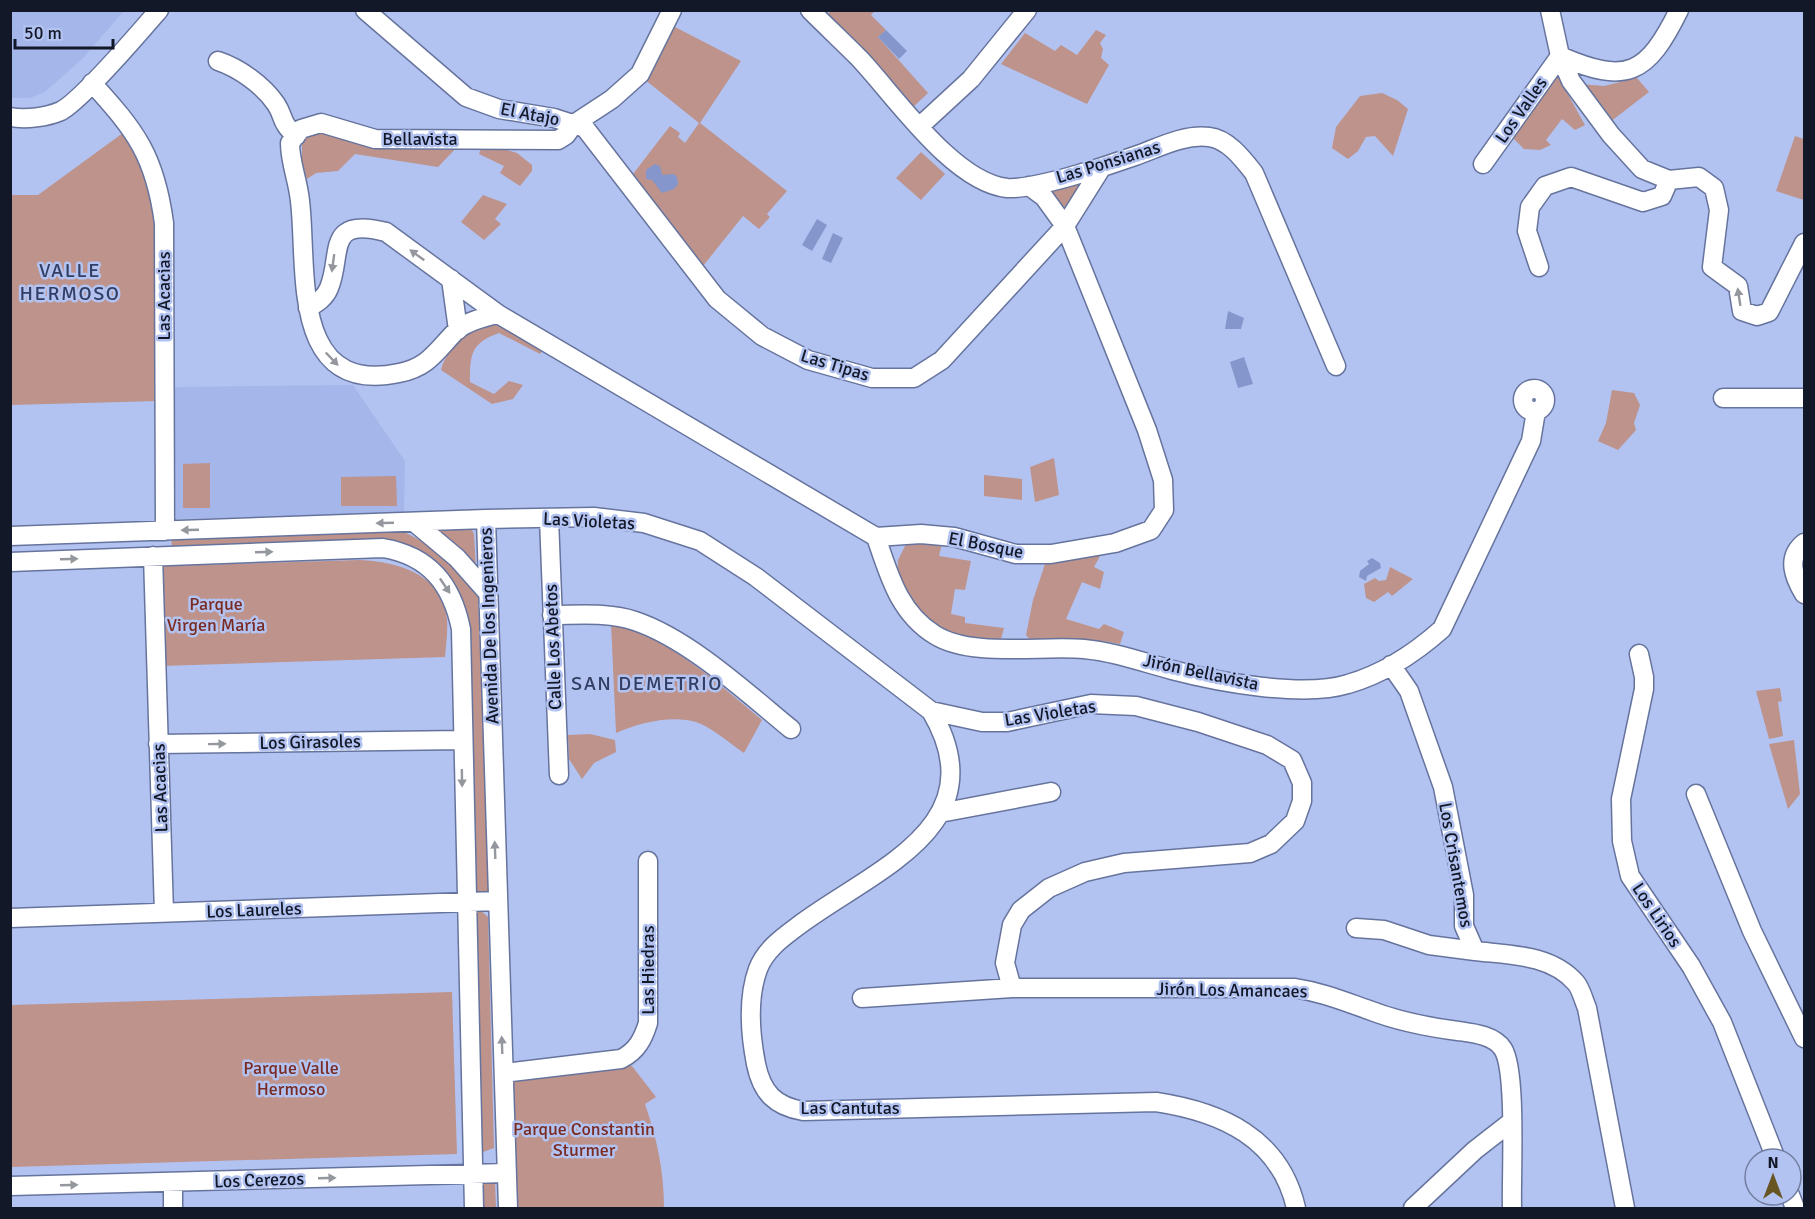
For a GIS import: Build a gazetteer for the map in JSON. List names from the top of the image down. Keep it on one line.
{"streets":{"street":["Los Valles","El Atajo","Bellavista","Las Ponsianas","Las Acacias","Las Tipas","Las Violetas","El Bosque","Avenida De los Ingenieros","Calle Los Abetos","Jirón Bellavista","Los Girasoles","Los Crisantemos","Los Laureles","Los Lirios","Las Hiedras","Jirón Los Amancaes","Las Cantutas","Los Cerezos"]},"crossings":[["El Atajo","Bellavista"],["El Atajo","Las Tipas"],["Bellavista","Las Tipas"],["Las Ponsianas","Las Tipas"],["Las Ponsianas","El Bosque"],["Las Acacias","Avenida De los Ingenieros"],["Las Acacias","Los Girasoles"],["Las Acacias","Los Laureles"],["Las Tipas","El Bosque"],["Las Violetas","Avenida De los Ingenieros"],["Las Violetas","Calle Los Abetos"],["Las Violetas","Jirón Los Amancaes"],["Las Violetas","Las Cantutas"],["El Bosque","Jirón Bellavista"],["Avenida De los Ingenieros","Los Girasoles"],["Avenida De los Ingenieros","Los Laureles"],["Avenida De los Ingenieros","Las Hiedras"],["Avenida De los Ingenieros","Los Cerezos"],["Jirón Bellavista","Los Crisantemos"]],"one_way":["Los Girasoles","Los Cerezos"],"districts":["VALLE HERMOSO","SAN DEMETRIO"],"parks":["Parque Virgen María","Parque Valle Hermoso","Parque Constantin Sturmer"],"scale_bar":"50 m","north":"top"}
